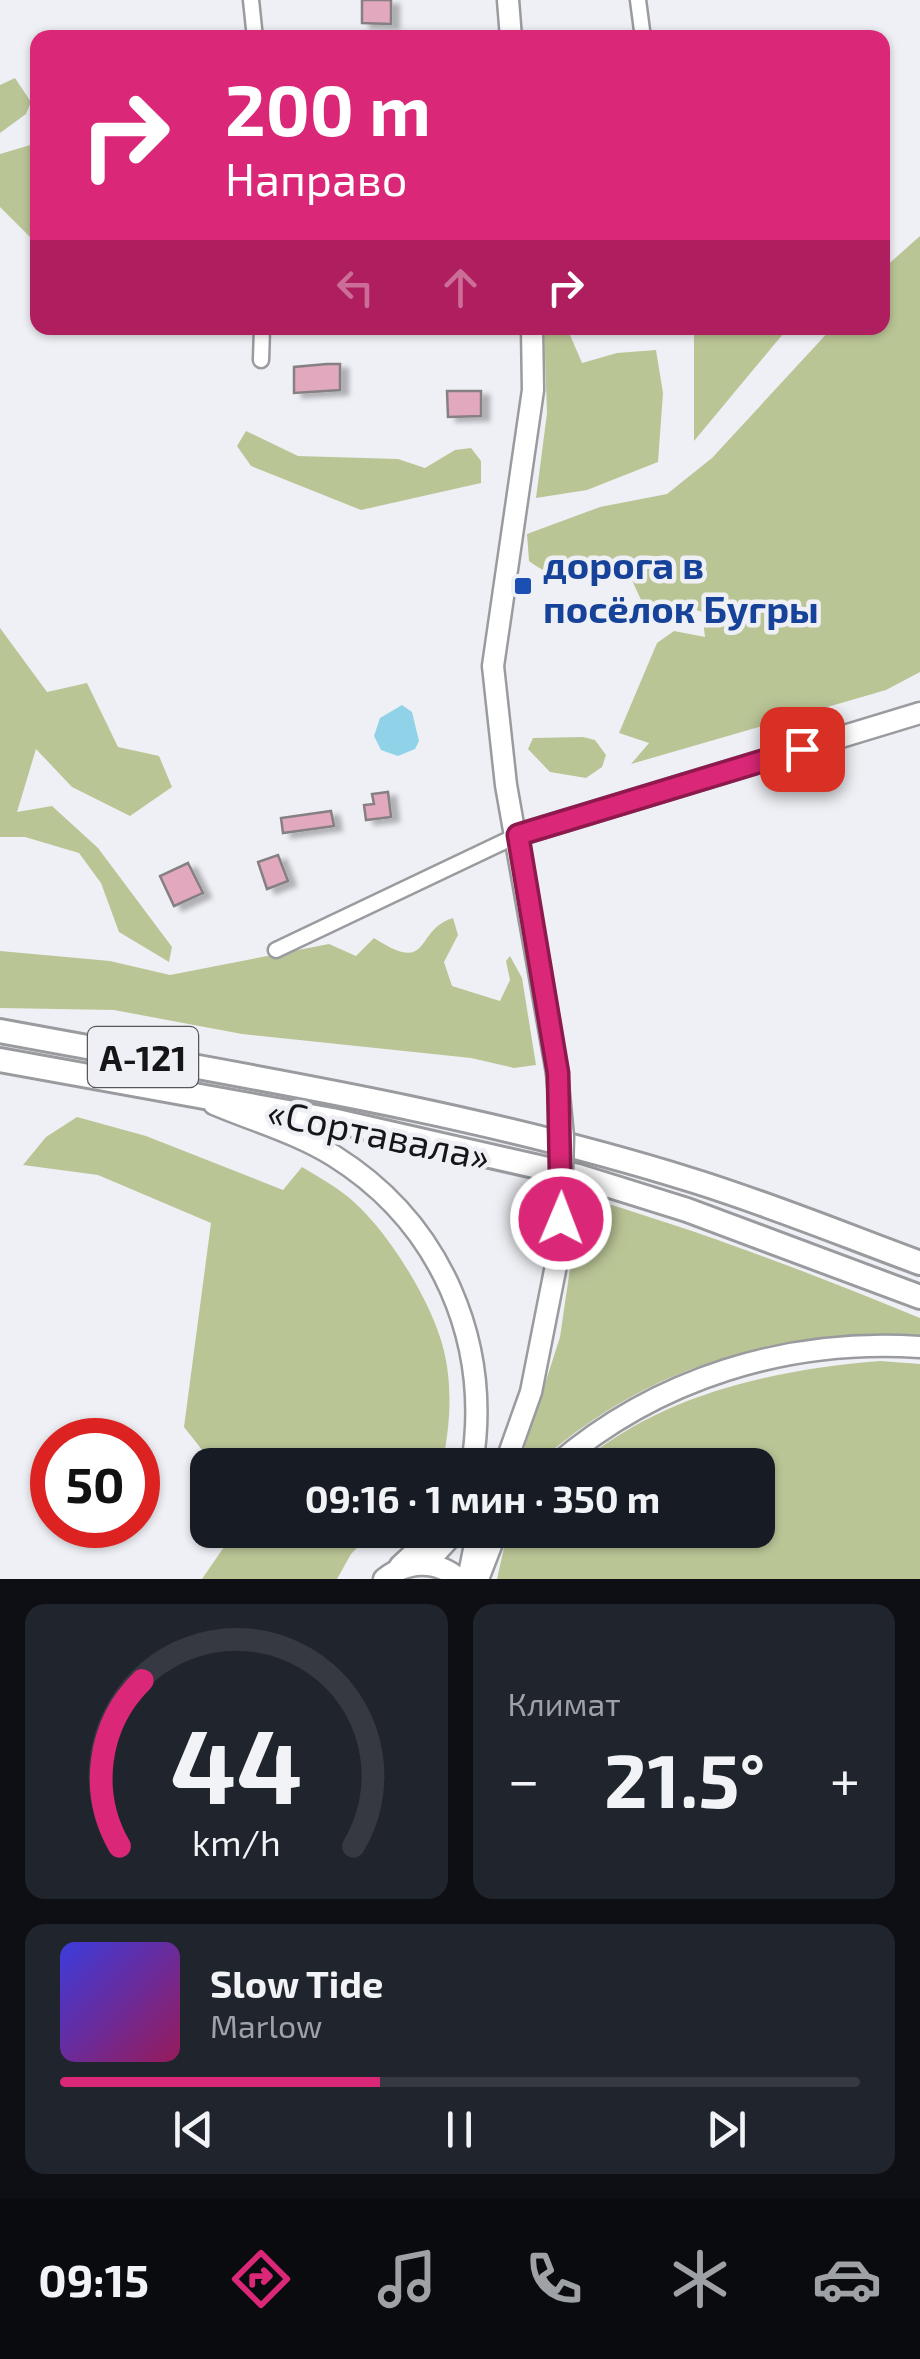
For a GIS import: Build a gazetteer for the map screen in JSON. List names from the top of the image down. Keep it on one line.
{"streets":{"highway":["А-121","«Сортавала»"]},"places":{"transit":["дорога в посёлок Бугры"]},"page":{"turn":["200 m","Направо"],"limit":"50","trip":"09:16 · 1 мин · 350 m","tile":"Климат","heat":["−","21.5°","+"],"song":["Slow Tide","Marlow"],"tabs":"09:15","gauge":["44","km/h"]}}
